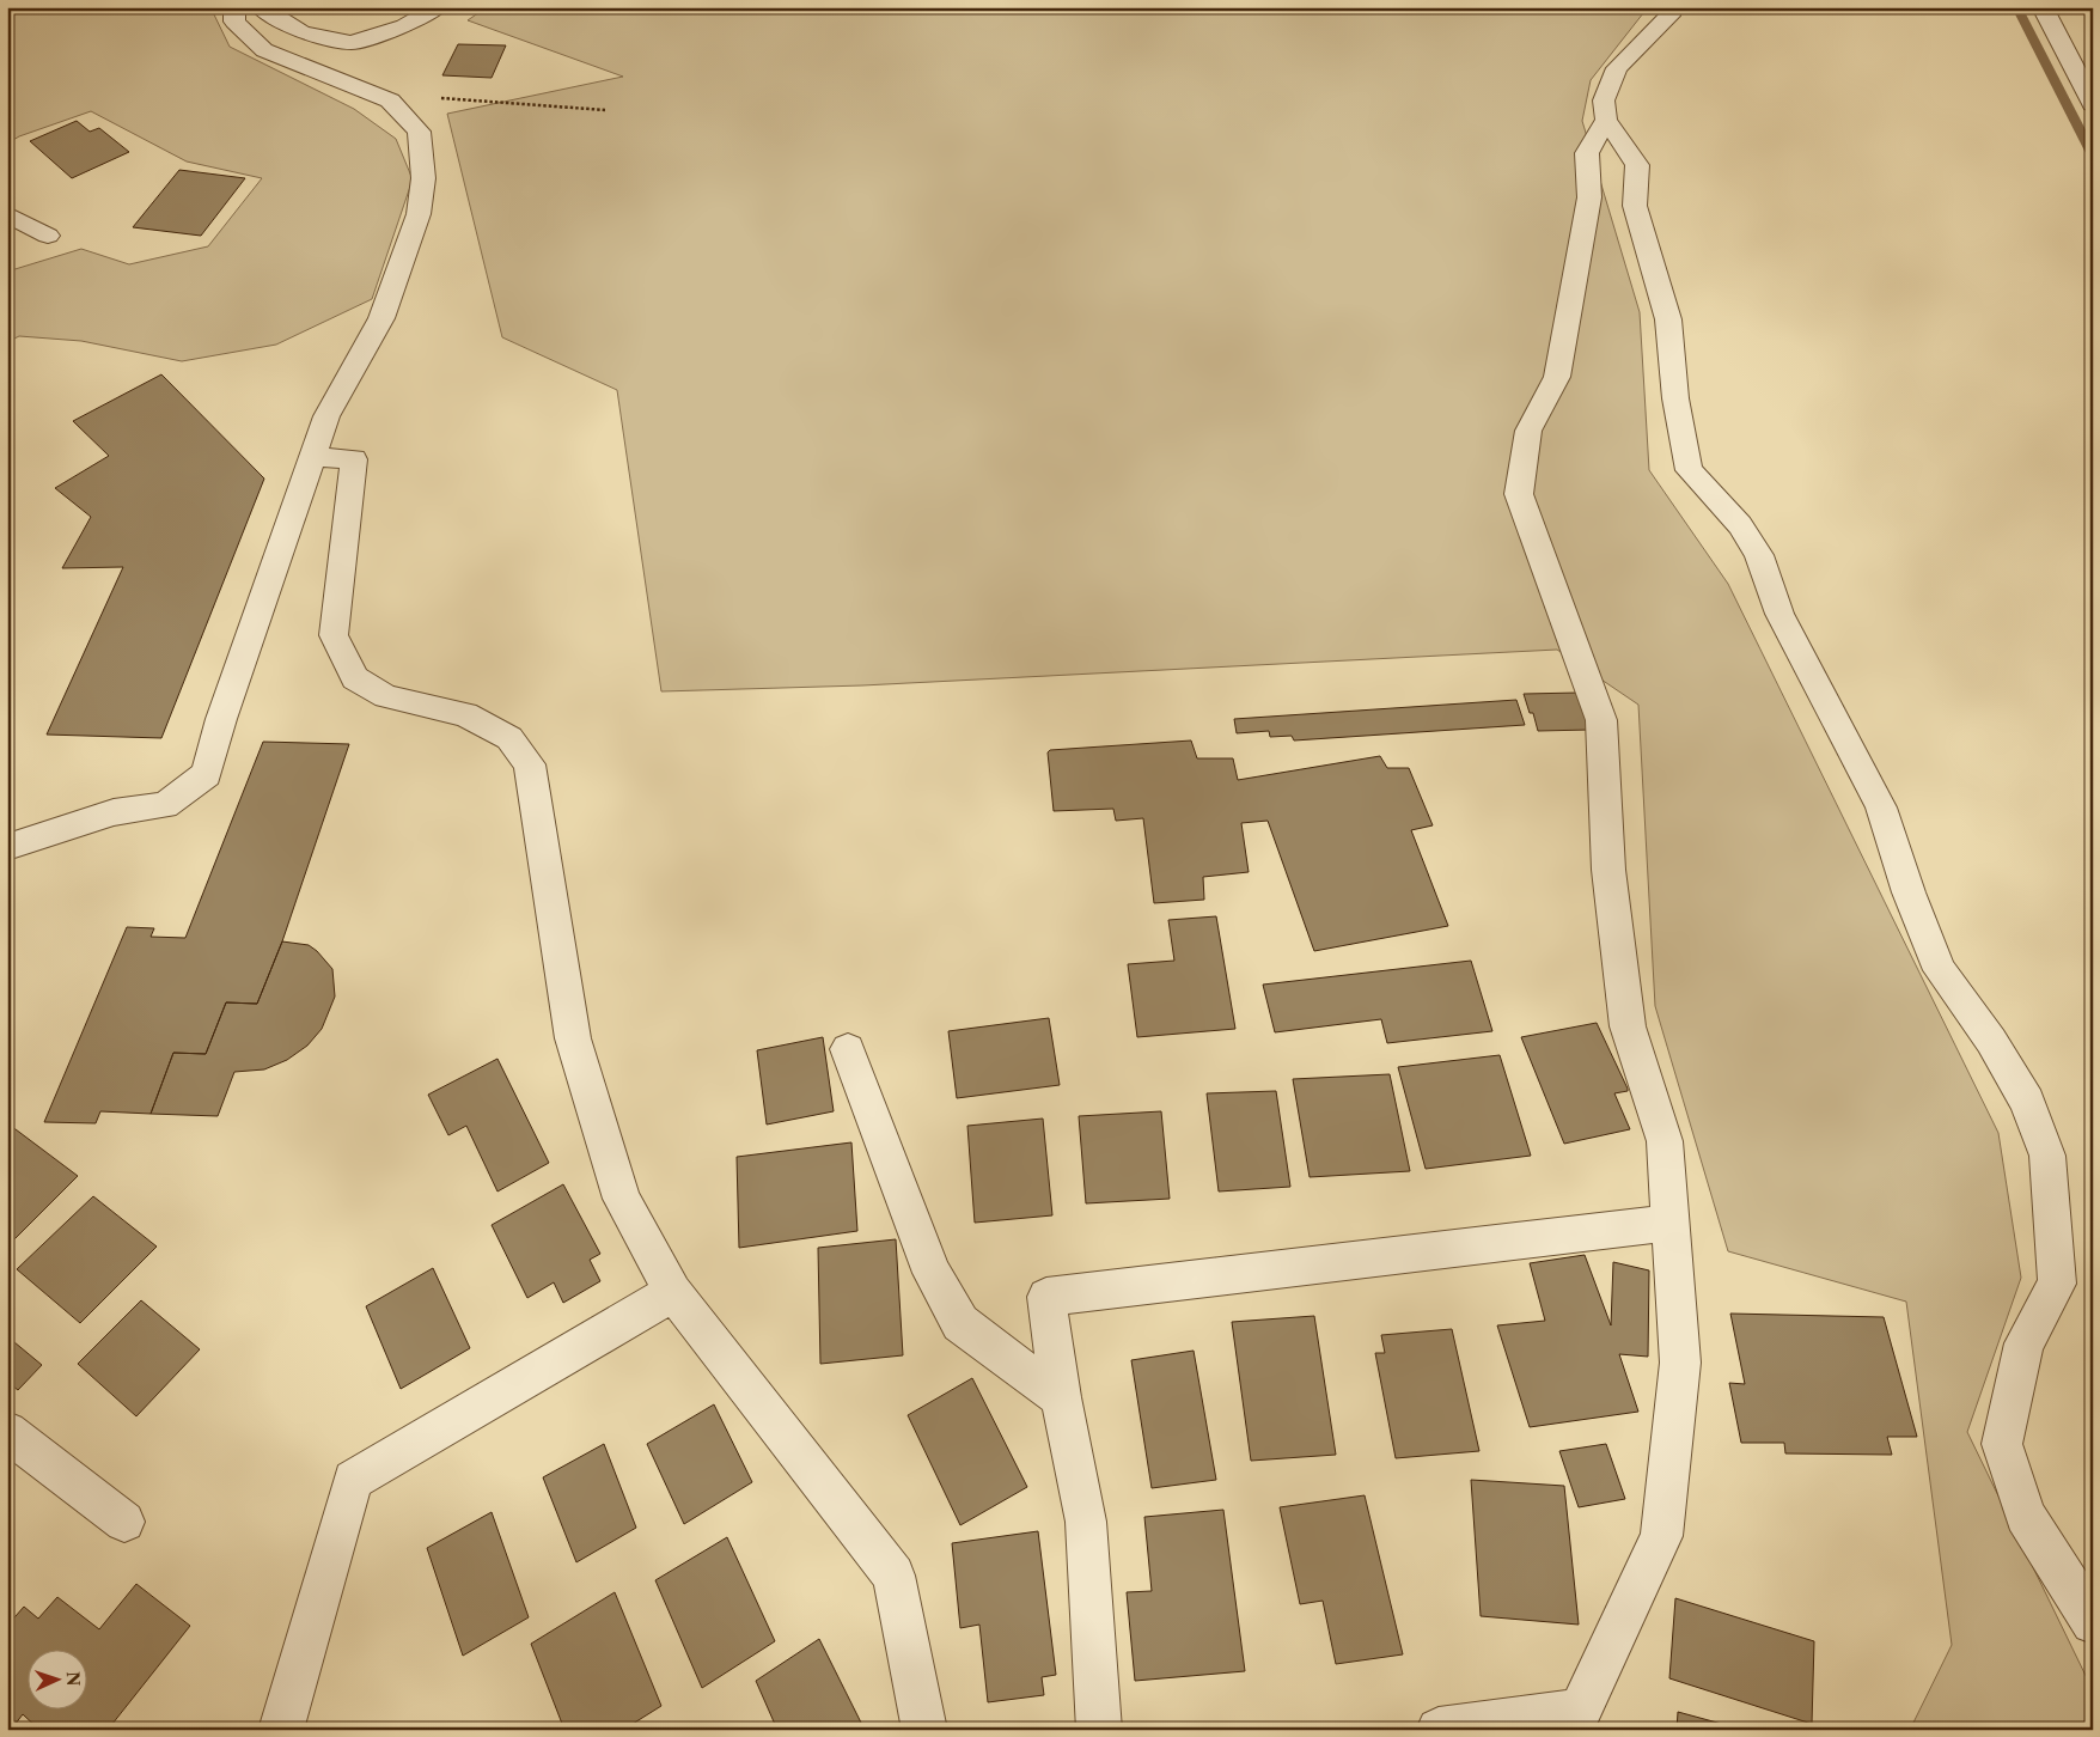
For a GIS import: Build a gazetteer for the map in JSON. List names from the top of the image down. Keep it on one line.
{"north":"right"}
